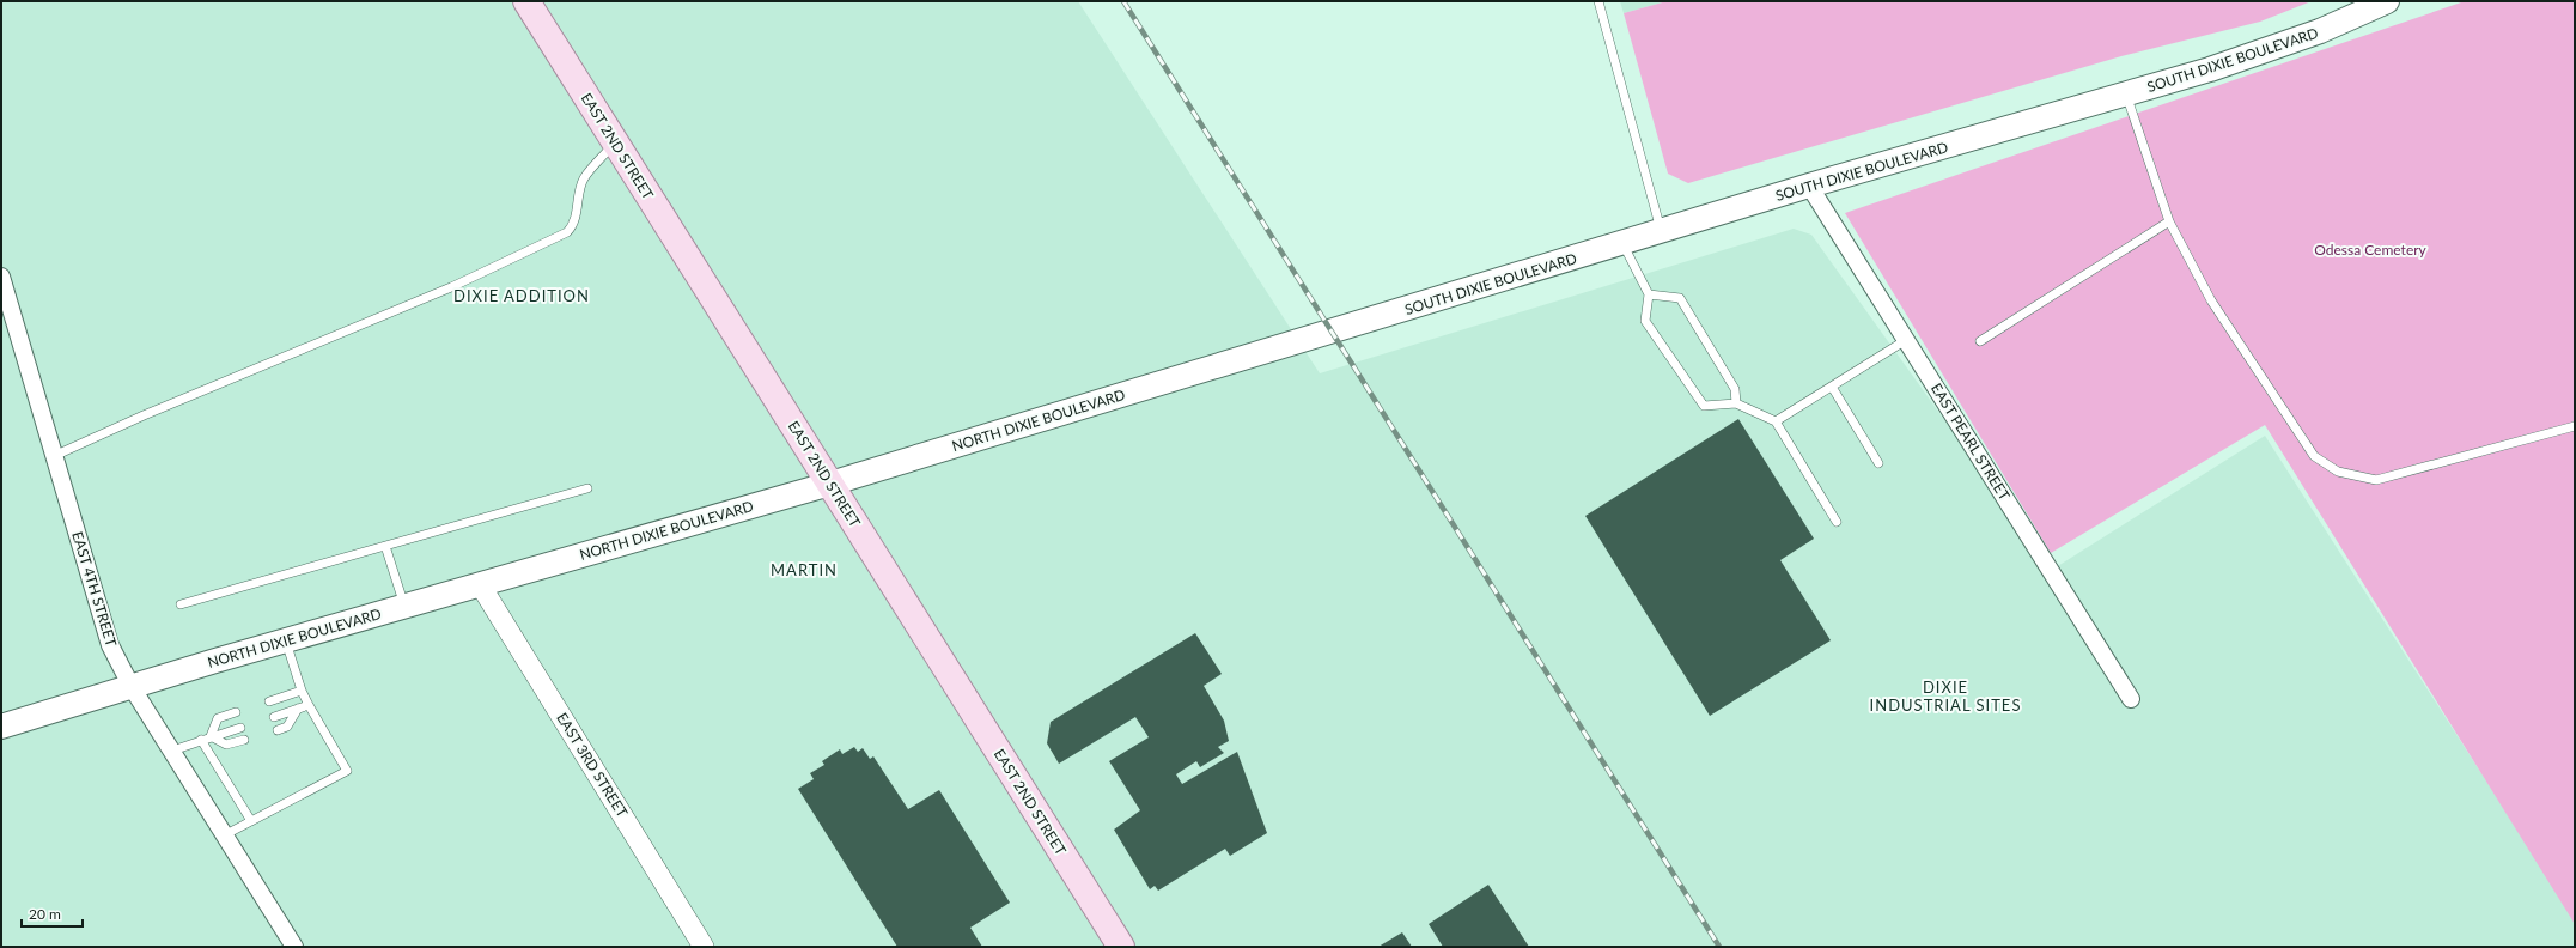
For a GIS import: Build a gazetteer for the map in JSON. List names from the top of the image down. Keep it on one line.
{"streets":{"main road":["SOUTH DIXIE BOULEVARD","EAST 2ND STREET","NORTH DIXIE BOULEVARD"],"street":["EAST PEARL STREET","EAST 4TH STREET","EAST 3RD STREET"]},"crossings":[["SOUTH DIXIE BOULEVARD","NORTH DIXIE BOULEVARD"],["SOUTH DIXIE BOULEVARD","EAST PEARL STREET"],["EAST 2ND STREET","NORTH DIXIE BOULEVARD"],["NORTH DIXIE BOULEVARD","EAST 4TH STREET"],["NORTH DIXIE BOULEVARD","EAST 3RD STREET"]],"districts":["DIXIE ADDITION","MARTIN","DIXIE INDUSTRIAL SITES"],"parks":["Odessa Cemetery"],"scale_bar":"20 m"}
